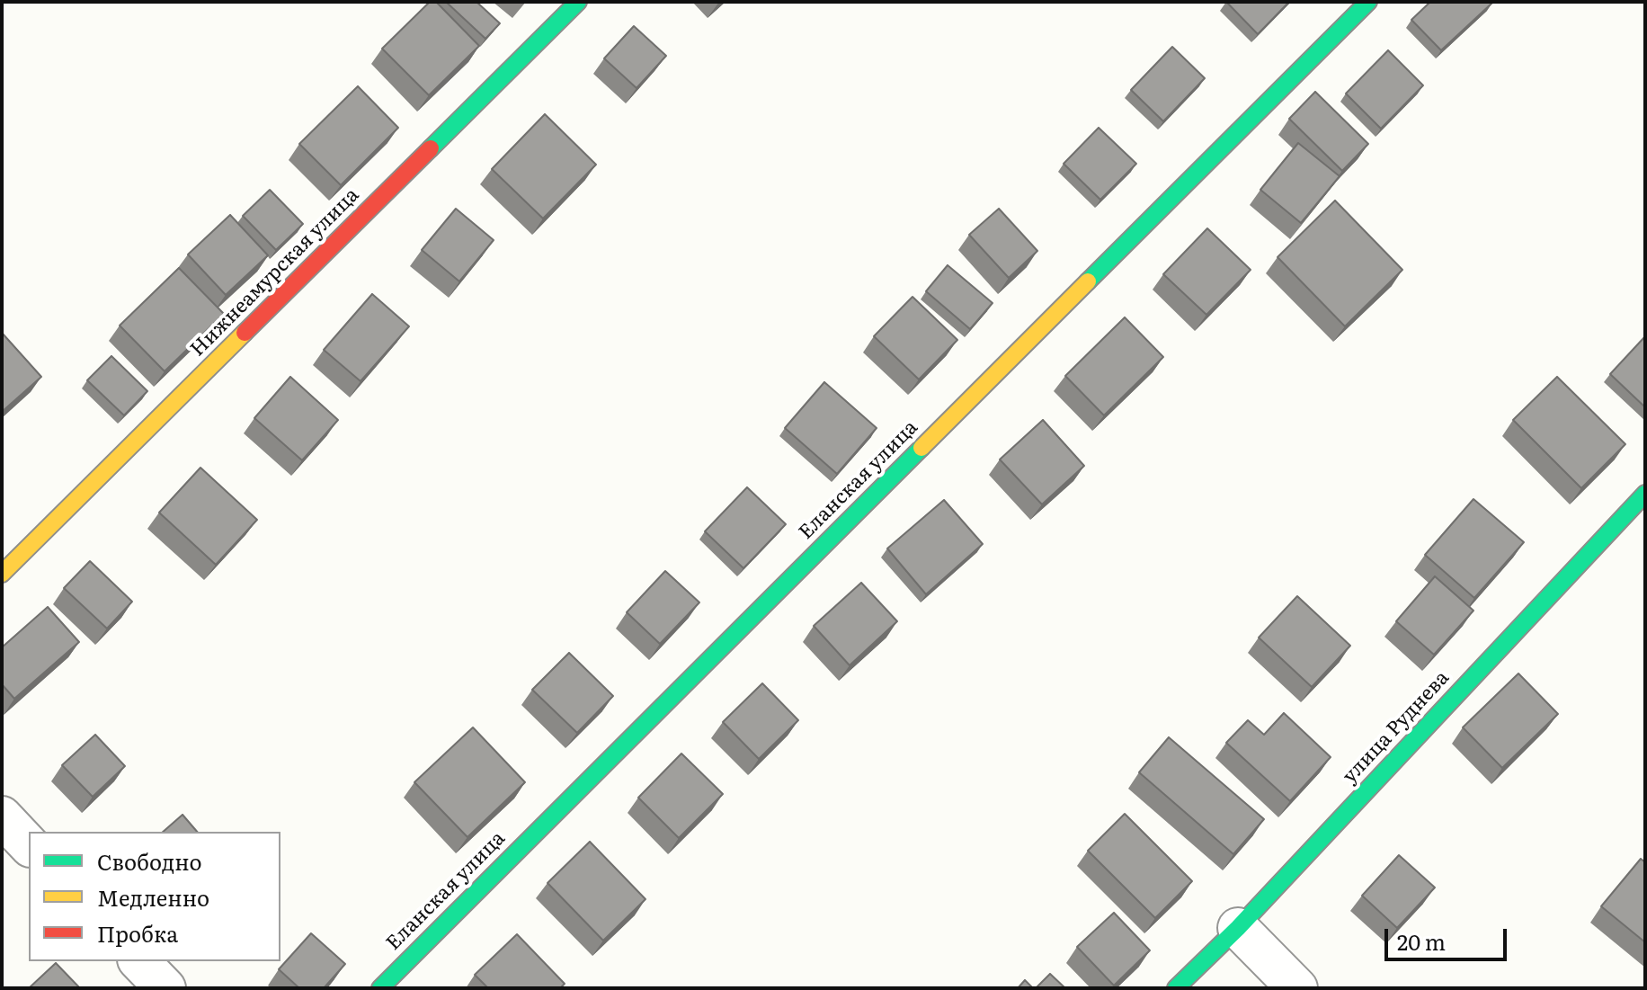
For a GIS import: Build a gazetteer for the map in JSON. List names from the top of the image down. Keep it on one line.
{"streets":{"street":["Нижнеамурская улица","Еланская улица","улица Руднева"]},"legend":["Свободно","Медленно","Пробка"],"scale_bar":"20 m"}
